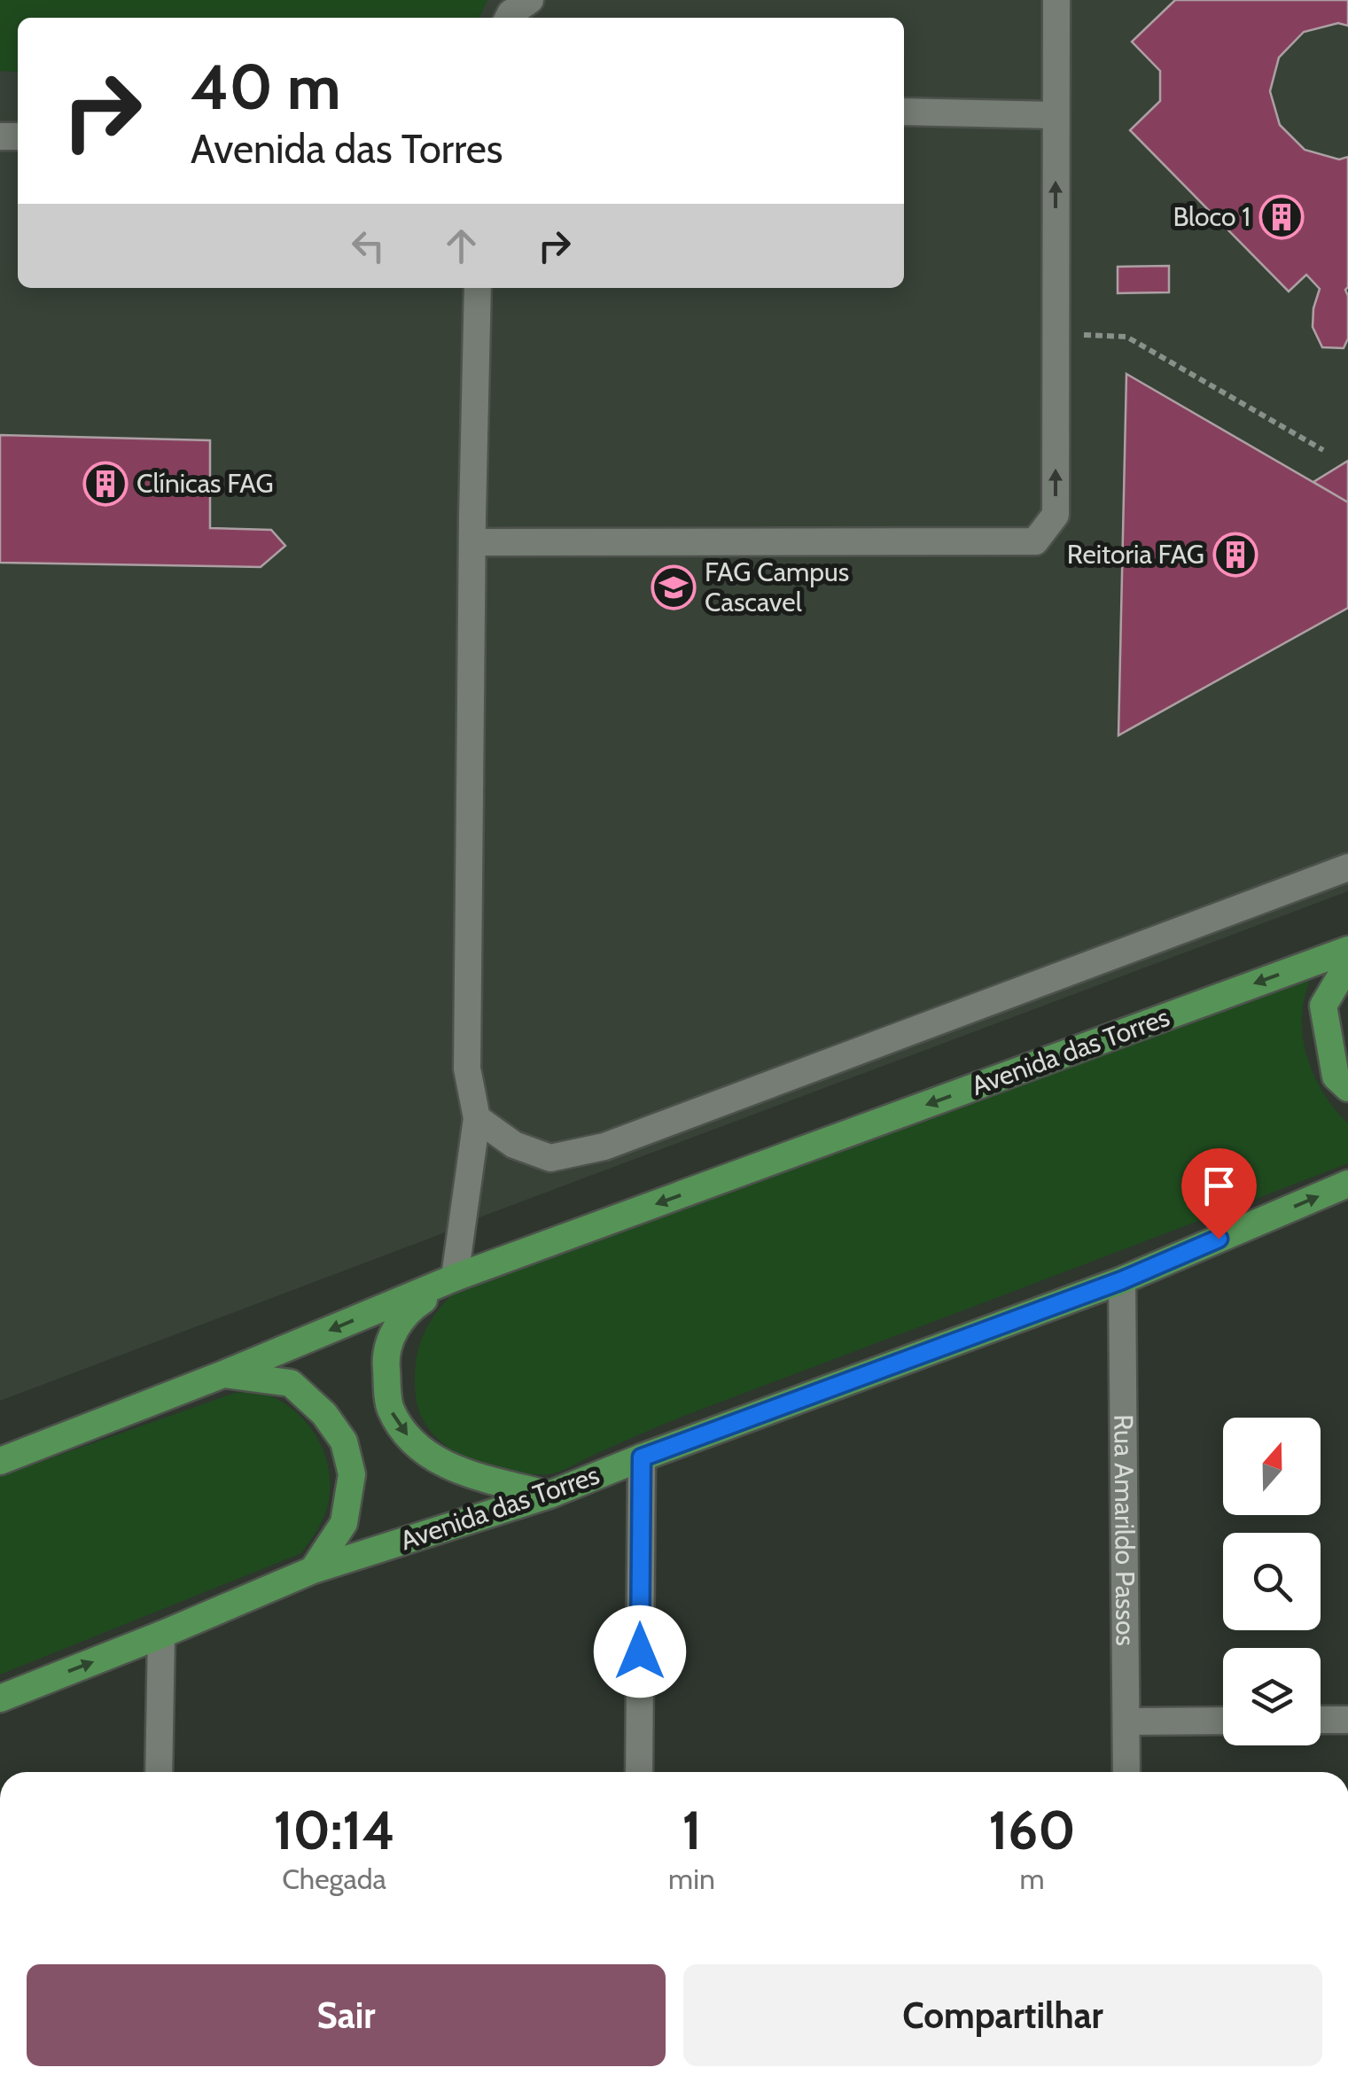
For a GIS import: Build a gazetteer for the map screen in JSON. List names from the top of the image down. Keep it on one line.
{"streets":{"main road":["Avenida das Torres"],"street":["Rua Amarildo Passos"]},"crossings":[["Avenida das Torres","Rua Amarildo Passos"]],"places":{"building":["Bloco 1","Clínicas FAG","Reitoria FAG"],"school or university":["FAG Campus Cascavel"]},"north":"top","page":{"turn":["40 m","Avenida das Torres"],"eta":["10:14","Chegada","1","min","160","m"],"buttons":["Sair","Compartilhar"]}}
